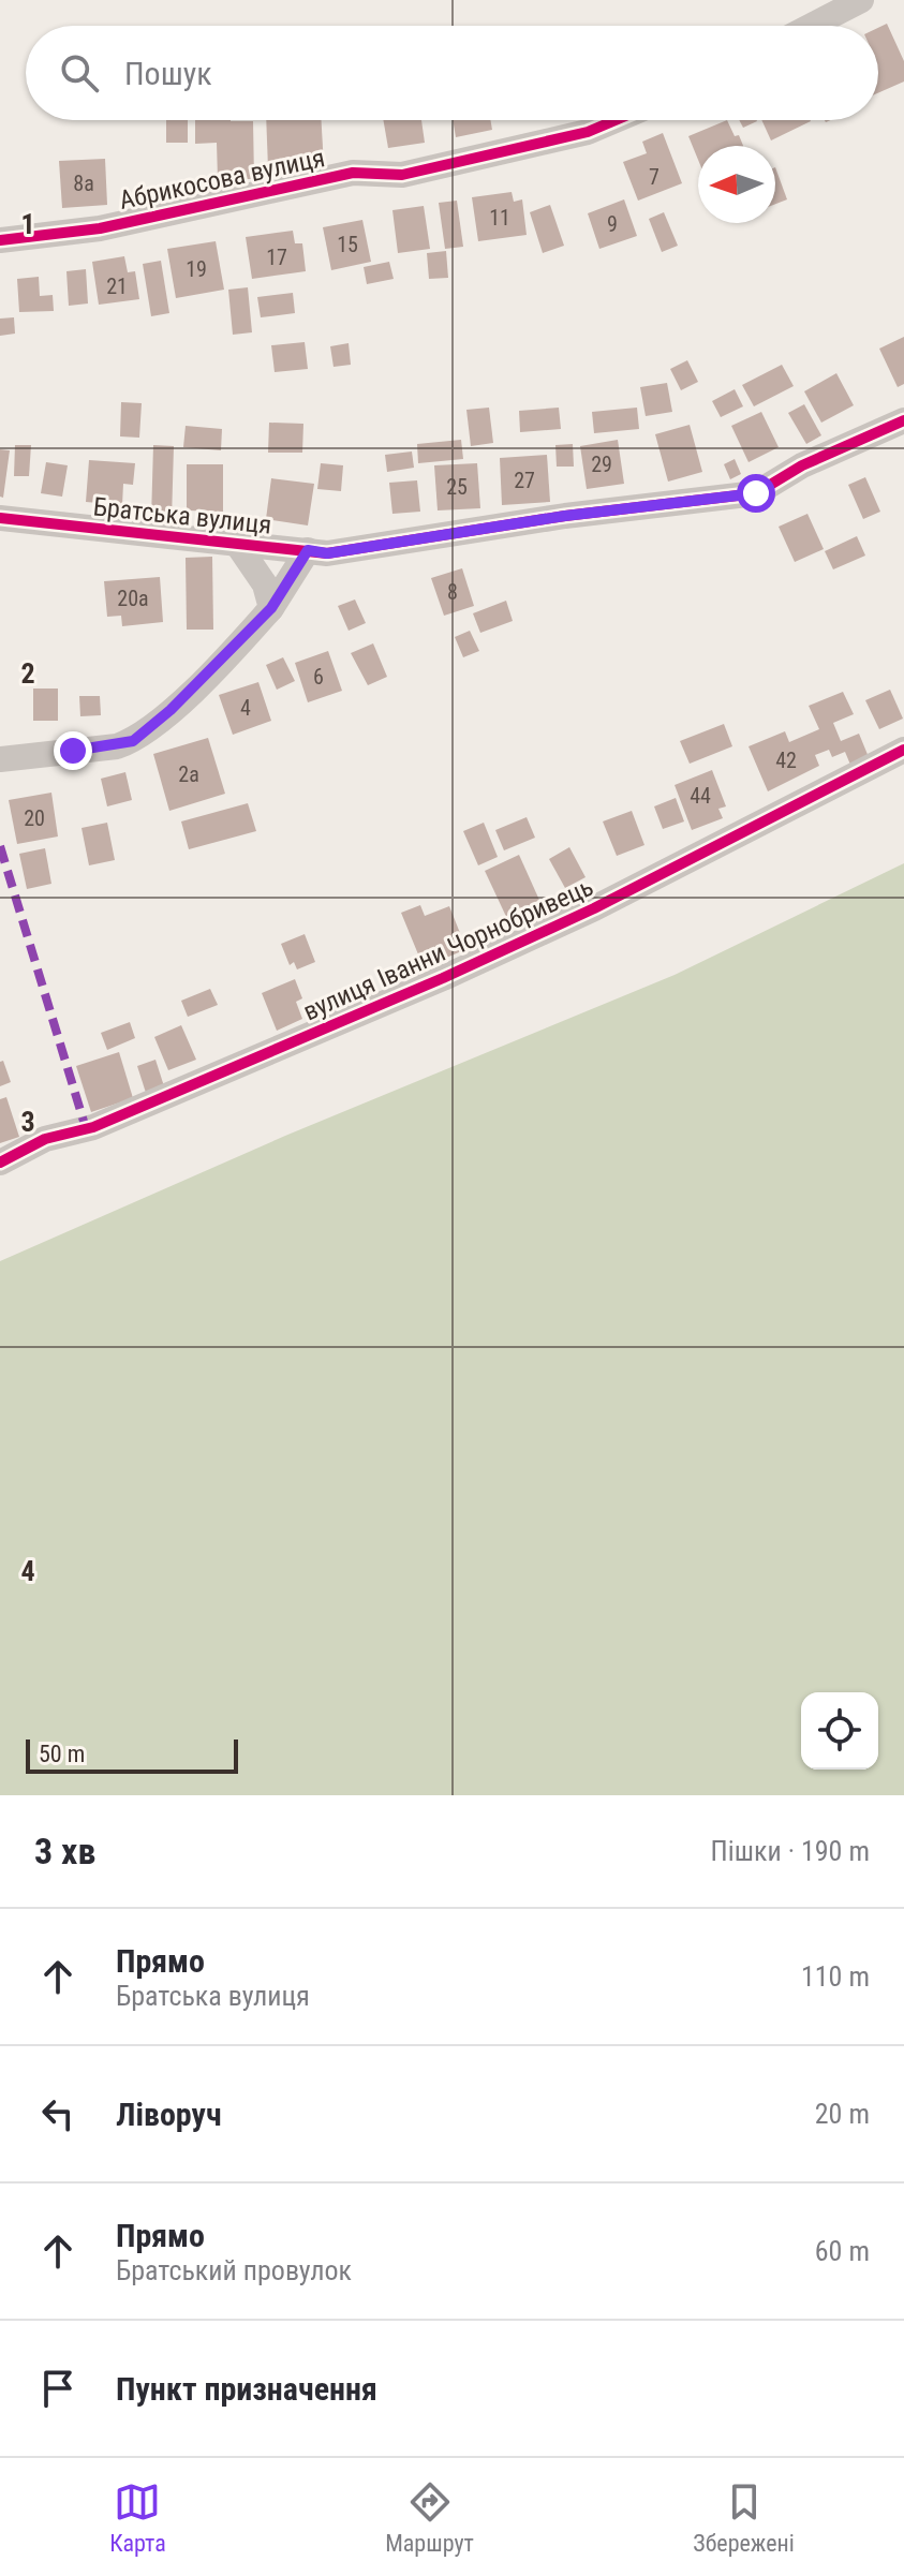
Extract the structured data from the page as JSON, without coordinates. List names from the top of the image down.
{
  "streets": {
    "street": ["Абрикосова вулиця", "Братська вулиця", "вулиця Іванни Чорнобривець"]
  },
  "house_numbers": [
    "7",
    "8а",
    "11",
    "9",
    "15",
    "17",
    "19",
    "21",
    "29",
    "27",
    "25",
    "8",
    "20а",
    "6",
    "4",
    "42",
    "2а",
    "44",
    "20"
  ],
  "scale_bar": "50 m",
  "north": "left",
  "page": {
    "search": "Пошук",
    "scale": "50 m",
    "heading": ["3 хв", "Пішки · 190 m"],
    "list": [
      ["Прямо", "Братська вулиця", "110 m"],
      ["Ліворуч", "20 m"],
      ["Прямо", "Братський провулок", "60 m"],
      "Пункт призначення"
    ],
    "nav": ["Карта", "Маршрут", "Збережені"]
  },
  "grid": {
    "rows": [
      "1",
      "2",
      "3",
      "4"
    ]
  }
}
